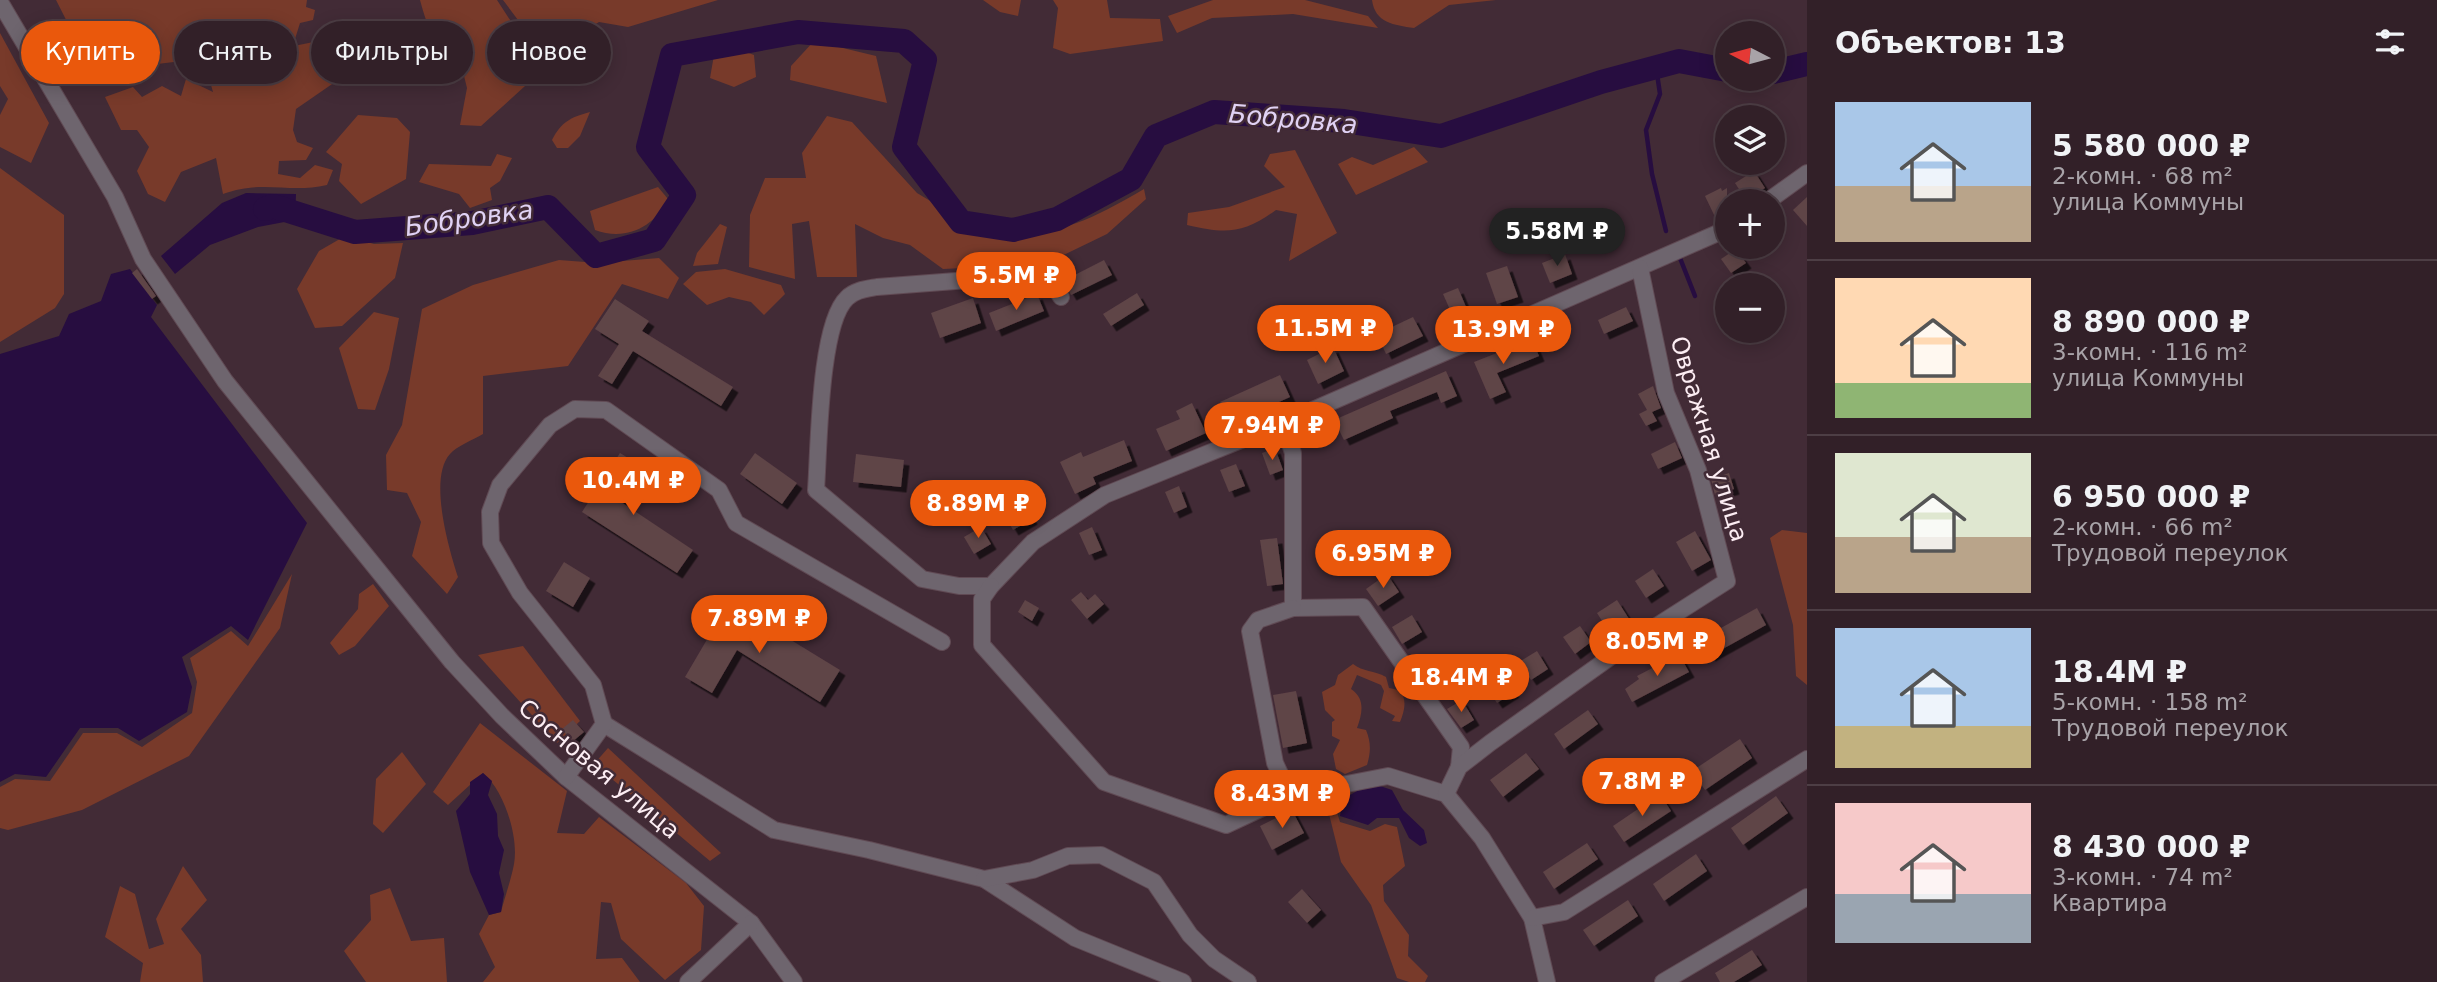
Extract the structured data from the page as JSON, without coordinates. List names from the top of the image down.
{
  "streets": {
    "street": ["Овражная улица", "Сосновая улица"]
  },
  "water": ["Бобровка"],
  "north": "left",
  "page": {
    "heading": "Объектов: 13",
    "map_buttons": ["+", "−"],
    "chip": [
      "Купить",
      "Снять",
      "Фильтры",
      "Новое"
    ],
    "list": [
      {
        "name": "5 580 000 ₽",
        "note": "2-комн. · 68 m² · улица Коммуны"
      },
      {
        "name": "8 890 000 ₽",
        "note": "3-комн. · 116 m² · улица Коммуны"
      },
      {
        "name": "6 950 000 ₽",
        "note": "2-комн. · 66 m² · Трудовой переулок"
      },
      {
        "name": "18.4M ₽",
        "note": "5-комн. · 158 m² · Трудовой переулок"
      },
      {
        "name": "8 430 000 ₽",
        "note": "3-комн. · 74 m² · Квартира"
      }
    ],
    "price": [
      "5.58M ₽",
      "5.5M ₽",
      "11.5M ₽",
      "13.9M ₽",
      "7.94M ₽",
      "10.4M ₽",
      "8.89M ₽",
      "6.95M ₽",
      "7.89M ₽",
      "8.05M ₽",
      "18.4M ₽",
      "7.8M ₽",
      "8.43M ₽"
    ]
  }
}
